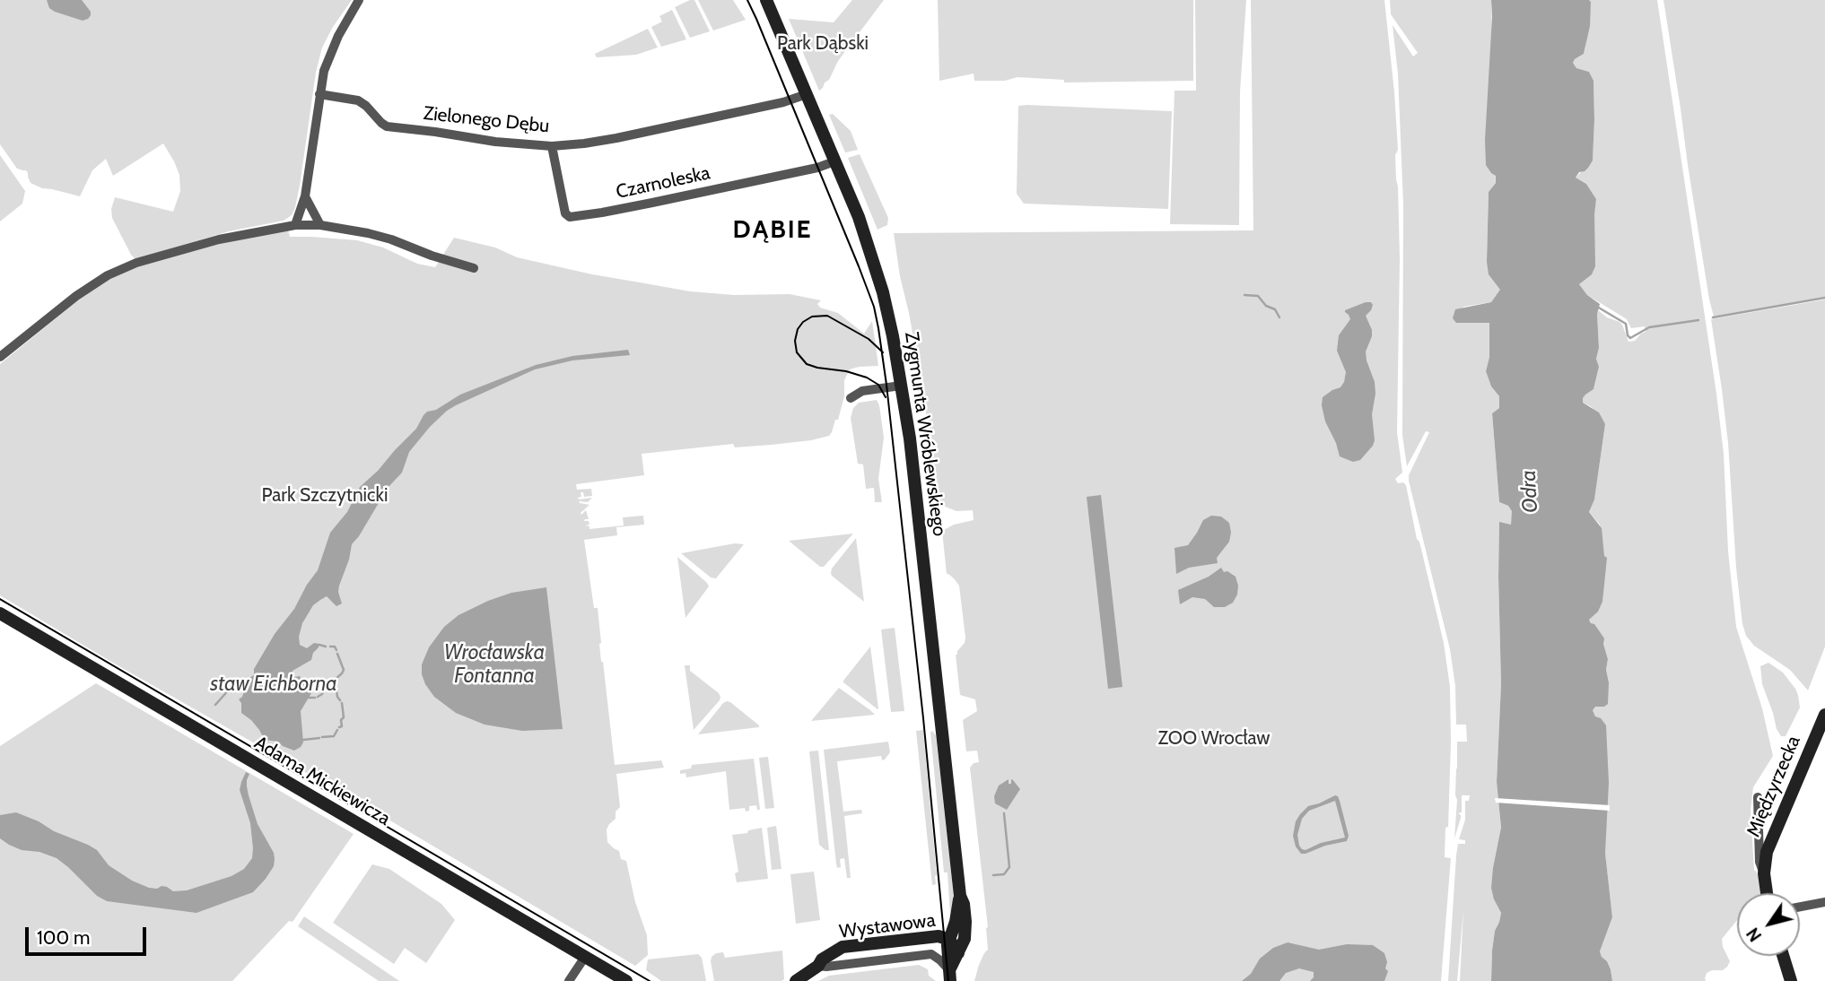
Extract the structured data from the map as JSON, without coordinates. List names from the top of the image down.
{
  "streets": {
    "main road": [
      "Zygmunta Wróblewskiego",
      "Adama Mickiewicza",
      "Międzyrzecka",
      "Wystawowa"
    ],
    "street": ["Zielonego Dębu", "Czarnoleska"]
  },
  "crossings": [
    ["Zielonego Dębu", "Czarnoleska"],
    ["Zielonego Dębu", "Zygmunta Wróblewskiego"],
    ["Czarnoleska", "Zygmunta Wróblewskiego"],
    ["Zygmunta Wróblewskiego", "Wystawowa"]
  ],
  "districts": ["DĄBIE"],
  "water": ["Odra", "Wrocławska Fontanna", "staw Eichborna"],
  "parks": ["Park Dąbski", "Park Szczytnicki", "ZOO Wrocław"],
  "scale_bar": "100 m",
  "north": "bottom left"
}
